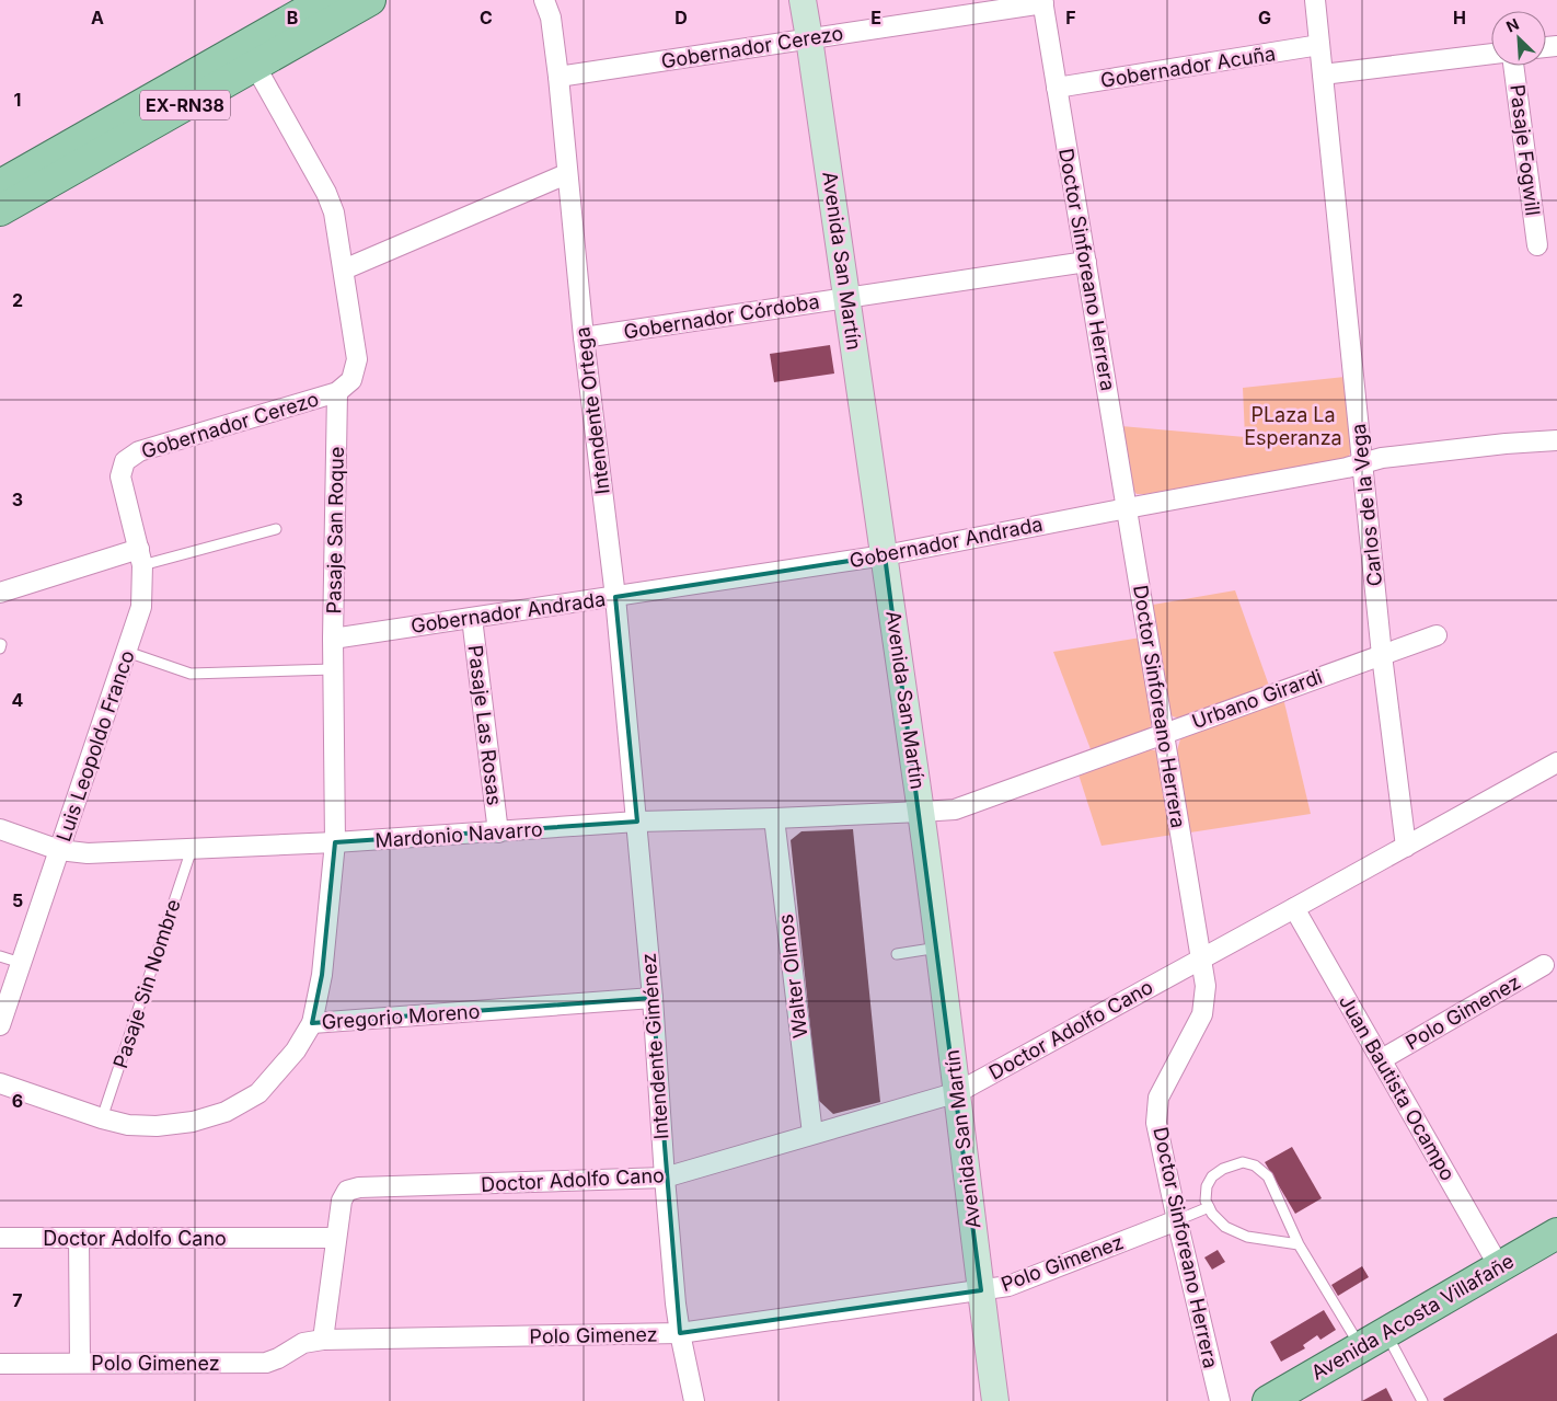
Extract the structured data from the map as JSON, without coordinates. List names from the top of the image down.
{
  "streets": {
    "main road": ["EX-RN38", "Avenida San Martín", "Avenida Acosta Villafañe"],
    "street": [
      "Gobernador Cerezo",
      "Gobernador Acuña",
      "Pasaje Fogwill",
      "Doctor Sinforeano Herrera",
      "Gobernador Córdoba",
      "Intendente Ortega",
      "Carlos de la Vega",
      "Pasaje San Roque",
      "Gobernador Andrada",
      "Urbano Girardi",
      "Pasaje Las Rosas",
      "Luis Leopoldo Franco",
      "Mardonio Navarro",
      "Walter Olmos",
      "Polo Gimenez",
      "Gregorio Moreno",
      "Doctor Adolfo Cano",
      "Intendente Giménez",
      "Juan Bautista Ocampo"
    ],
    "lane": ["Pasaje Sin Nombre"]
  },
  "crossings": [
    ["Gobernador Cerezo", "Avenida San Martín"],
    ["Gobernador Cerezo", "Doctor Sinforeano Herrera"],
    ["Gobernador Cerezo", "Intendente Ortega"],
    ["Gobernador Cerezo", "Pasaje San Roque"],
    ["Gobernador Cerezo", "Luis Leopoldo Franco"],
    ["Gobernador Acuña", "Doctor Sinforeano Herrera"],
    ["Gobernador Acuña", "Carlos de la Vega"],
    ["Avenida San Martín", "Gobernador Córdoba"],
    ["Avenida San Martín", "Gobernador Andrada"],
    ["Avenida San Martín", "Urbano Girardi"],
    ["Avenida San Martín", "Mardonio Navarro"],
    ["Avenida San Martín", "Polo Gimenez"],
    ["Avenida San Martín", "Doctor Adolfo Cano"],
    ["Doctor Sinforeano Herrera", "Gobernador Córdoba"],
    ["Doctor Sinforeano Herrera", "Gobernador Andrada"],
    ["Doctor Sinforeano Herrera", "Urbano Girardi"],
    ["Doctor Sinforeano Herrera", "Polo Gimenez"],
    ["Doctor Sinforeano Herrera", "Doctor Adolfo Cano"],
    ["Gobernador Córdoba", "Intendente Ortega"],
    ["Intendente Ortega", "Gobernador Andrada"],
    ["Intendente Ortega", "Mardonio Navarro"],
    ["Intendente Ortega", "Intendente Giménez"],
    ["Carlos de la Vega", "Gobernador Andrada"],
    ["Carlos de la Vega", "Urbano Girardi"],
    ["Carlos de la Vega", "Doctor Adolfo Cano"],
    ["Pasaje San Roque", "Gobernador Andrada"],
    ["Pasaje San Roque", "Mardonio Navarro"],
    ["Pasaje San Roque", "Gregorio Moreno"],
    ["Gobernador Andrada", "Pasaje Las Rosas"],
    ["Urbano Girardi", "Mardonio Navarro"],
    ["Pasaje Las Rosas", "Mardonio Navarro"],
    ["Luis Leopoldo Franco", "Mardonio Navarro"],
    ["Mardonio Navarro", "Walter Olmos"],
    ["Mardonio Navarro", "Pasaje Sin Nombre"],
    ["Mardonio Navarro", "Intendente Giménez"],
    ["Walter Olmos", "Doctor Adolfo Cano"],
    ["Pasaje Sin Nombre", "Gregorio Moreno"],
    ["Polo Gimenez", "Intendente Giménez"],
    ["Polo Gimenez", "Juan Bautista Ocampo"],
    ["Gregorio Moreno", "Intendente Giménez"],
    ["Doctor Adolfo Cano", "Intendente Giménez"],
    ["Doctor Adolfo Cano", "Juan Bautista Ocampo"],
    ["Juan Bautista Ocampo", "Avenida Acosta Villafañe"]
  ],
  "parks": ["PLaza La Esperanza"],
  "north": "top left",
  "grid": {
    "columns": [
      "A",
      "B",
      "C",
      "D",
      "E",
      "F",
      "G",
      "H"
    ],
    "rows": [
      "1",
      "2",
      "3",
      "4",
      "5",
      "6",
      "7"
    ]
  }
}
